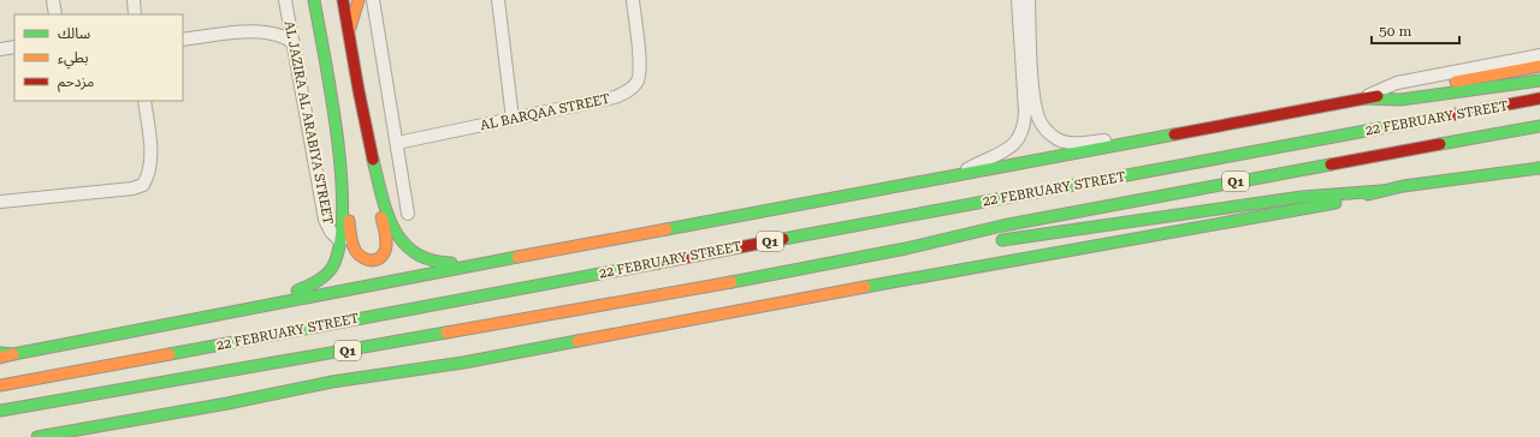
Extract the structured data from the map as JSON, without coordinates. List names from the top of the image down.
{
  "streets": {
    "main road": ["22 FEBRUARY STREET", "AL JAZIRA AL ARABIYA STREET", "Q1"],
    "street": ["AL BARQAA STREET"]
  },
  "legend": ["سالك", "بطيء", "مزدحم"],
  "scale_bar": "50 m"
}
